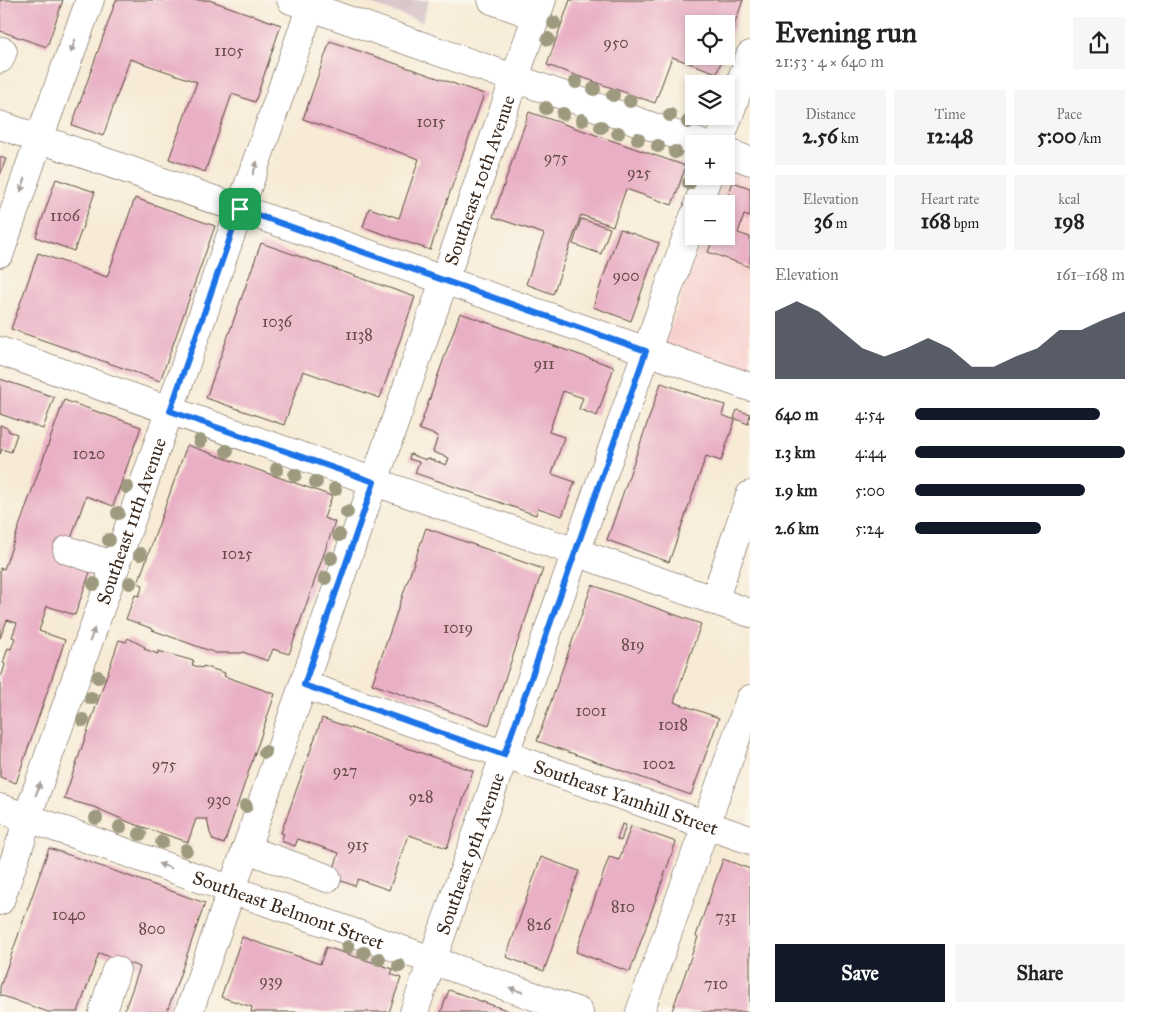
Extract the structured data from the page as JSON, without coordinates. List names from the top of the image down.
{
  "streets": {
    "street": [
      "Southeast 10th Avenue",
      "Southeast 11th Avenue",
      "Southeast Yamhill Street",
      "Southeast 9th Avenue",
      "Southeast Belmont Street"
    ]
  },
  "crossings": [
    ["Southeast 10th Avenue", "Southeast Yamhill Street"],
    ["Southeast 10th Avenue", "Southeast Belmont Street"],
    ["Southeast 11th Avenue", "Southeast Belmont Street"],
    ["Southeast Yamhill Street", "Southeast 9th Avenue"],
    ["Southeast 9th Avenue", "Southeast Belmont Street"]
  ],
  "one_way": ["Southeast Belmont Street"],
  "house_numbers": [
    "950",
    "1105",
    "1015",
    "975",
    "925",
    "1106",
    "900",
    "1036",
    "1138",
    "911",
    "1020",
    "1025",
    "1019",
    "819",
    "1001",
    "1018",
    "1002",
    "975",
    "927",
    "928",
    "930",
    "915",
    "810",
    "1040",
    "731",
    "826",
    "800",
    "939",
    "710"
  ],
  "page": {
    "heading": ["Evening run", "21:53 · 4 × 640 m"],
    "map_buttons": ["+", "−"],
    "stats": [
      ["Distance", "2.56 km"],
      ["Time", "12:48"],
      ["Pace", "5:00 /km"],
      ["Elevation", "36 m"],
      ["Heart rate", "168 bpm"],
      ["kcal", "198"]
    ],
    "chart": ["Elevation", "161–168 m"],
    "list": [
      {
        "name": "640 m",
        "note": "4:54"
      },
      {
        "name": "1.3 km",
        "note": "4:44"
      },
      {
        "name": "1.9 km",
        "note": "5:00"
      },
      {
        "name": "2.6 km",
        "note": "5:24"
      }
    ],
    "buttons": ["Save", "Share"]
  }
}
